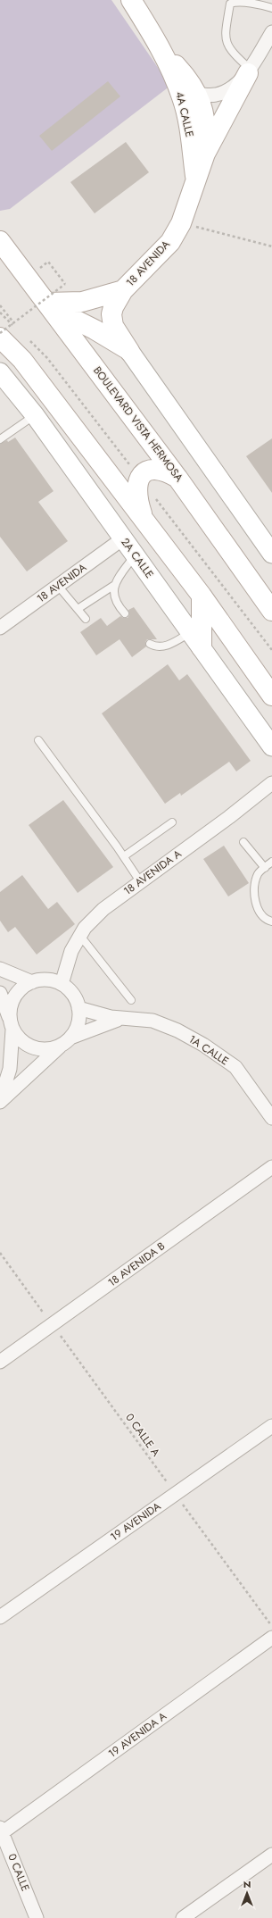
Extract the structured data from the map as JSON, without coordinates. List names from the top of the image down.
{
  "streets": {
    "main road": ["4A CALLE", "18 AVENIDA", "BOULEVARD VISTA HERMOSA"],
    "street": [
      "2A CALLE",
      "18 AVENIDA A",
      "1A CALLE",
      "18 AVENIDA B",
      "19 AVENIDA",
      "19 AVENIDA A",
      "0 CALLE"
    ],
    "path": ["0 CALLE A"]
  },
  "crossings": [
    ["4A CALLE", "18 AVENIDA"],
    ["18 AVENIDA", "2A CALLE"],
    ["18 AVENIDA A", "1A CALLE"],
    ["18 AVENIDA B", "0 CALLE A"],
    ["0 CALLE A", "19 AVENIDA"],
    ["19 AVENIDA A", "0 CALLE"]
  ],
  "north": "top"
}
